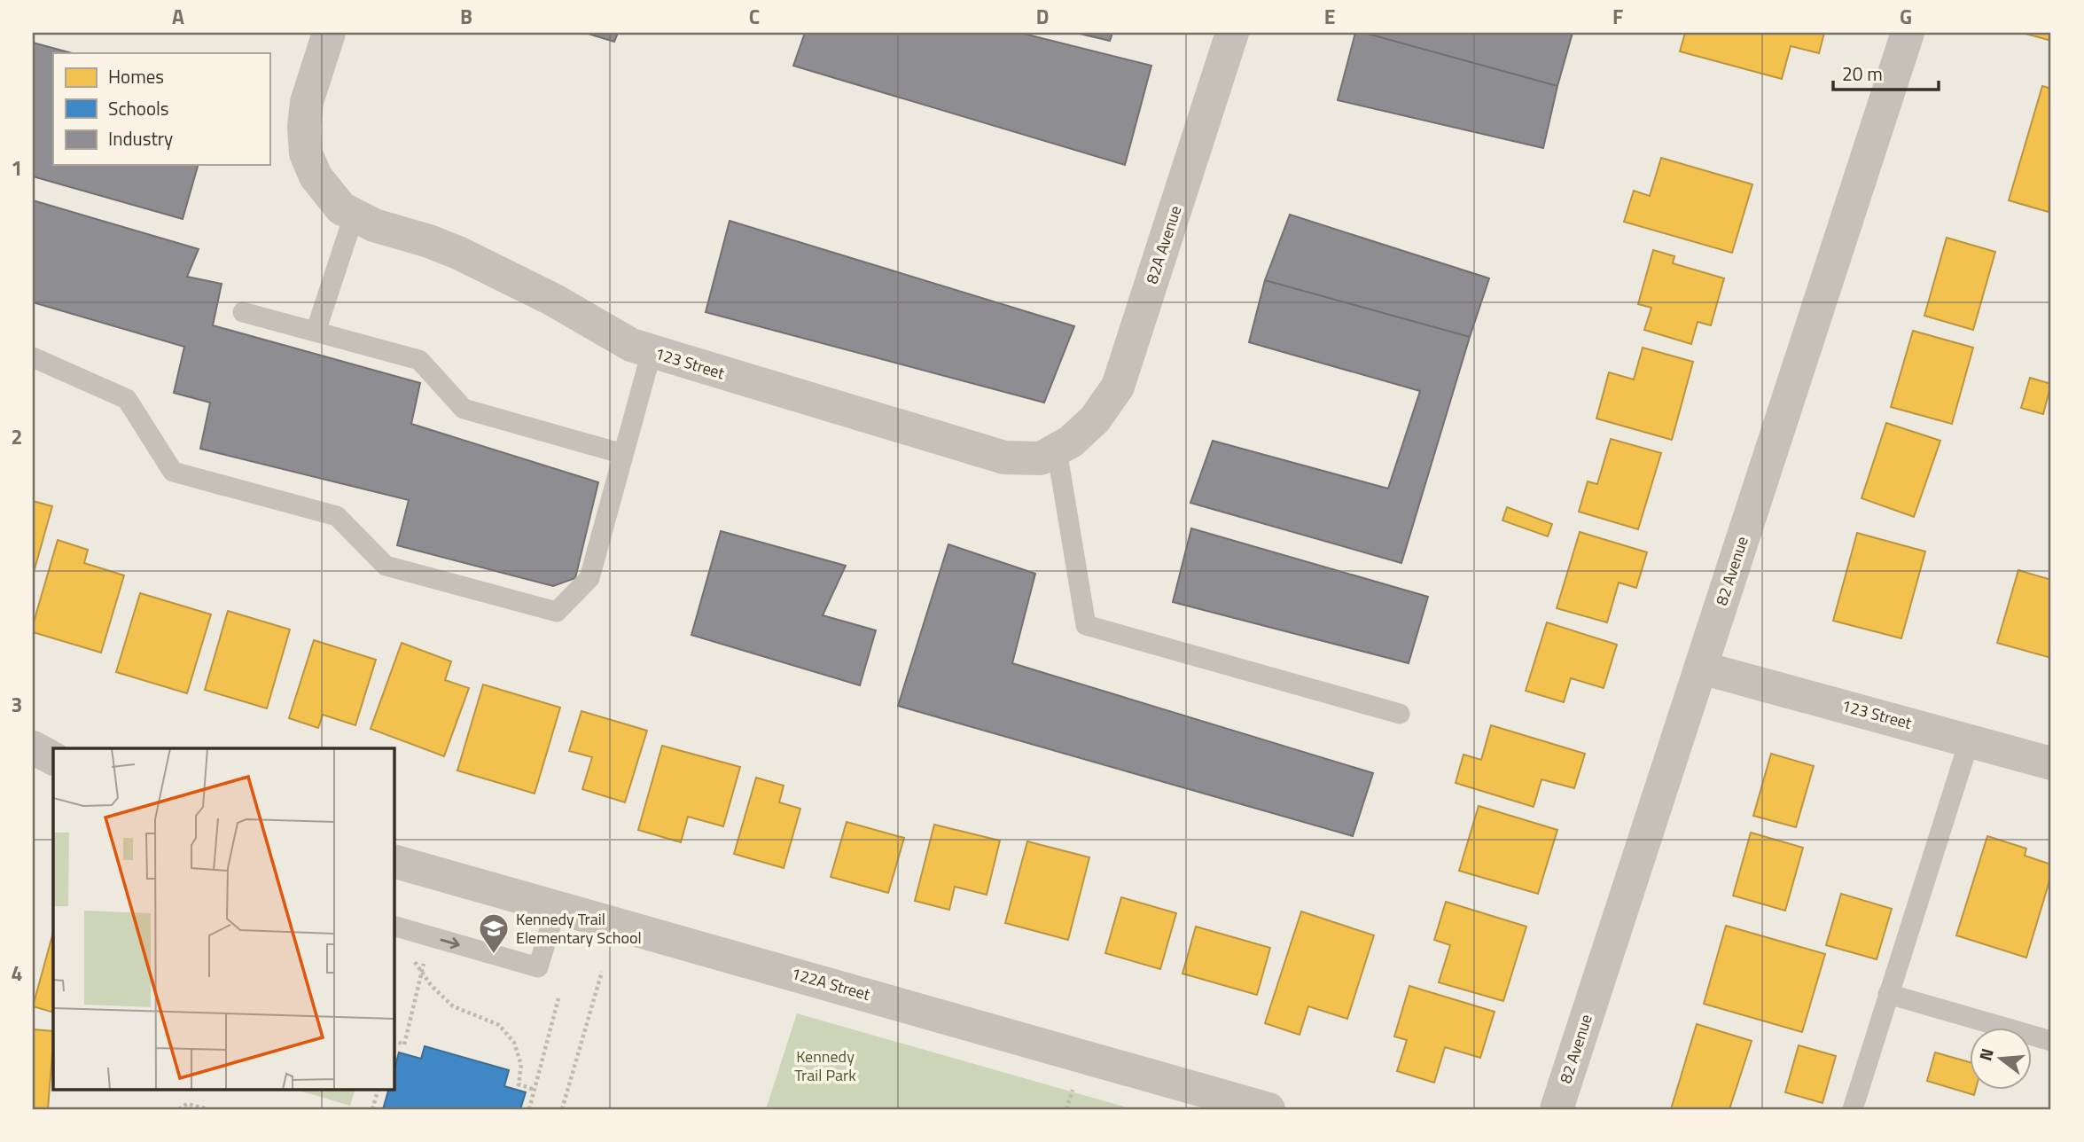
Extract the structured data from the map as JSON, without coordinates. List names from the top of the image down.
{
  "streets": {
    "street": [
      "82A Avenue",
      "123 Street",
      "82 Avenue",
      "122A Street"
    ]
  },
  "crossings": [
    ["82A Avenue", "123 Street"],
    ["123 Street", "82 Avenue"]
  ],
  "parks": ["Kennedy Trail Park"],
  "places": {
    "school or university": ["Kennedy Trail Elementary School"]
  },
  "legend": ["Homes", "Schools", "Industry"],
  "scale_bar": "20 m",
  "north": "left",
  "grid": {
    "columns": [
      "A",
      "B",
      "C",
      "D",
      "E",
      "F",
      "G"
    ],
    "rows": [
      "1",
      "2",
      "3",
      "4"
    ]
  }
}
